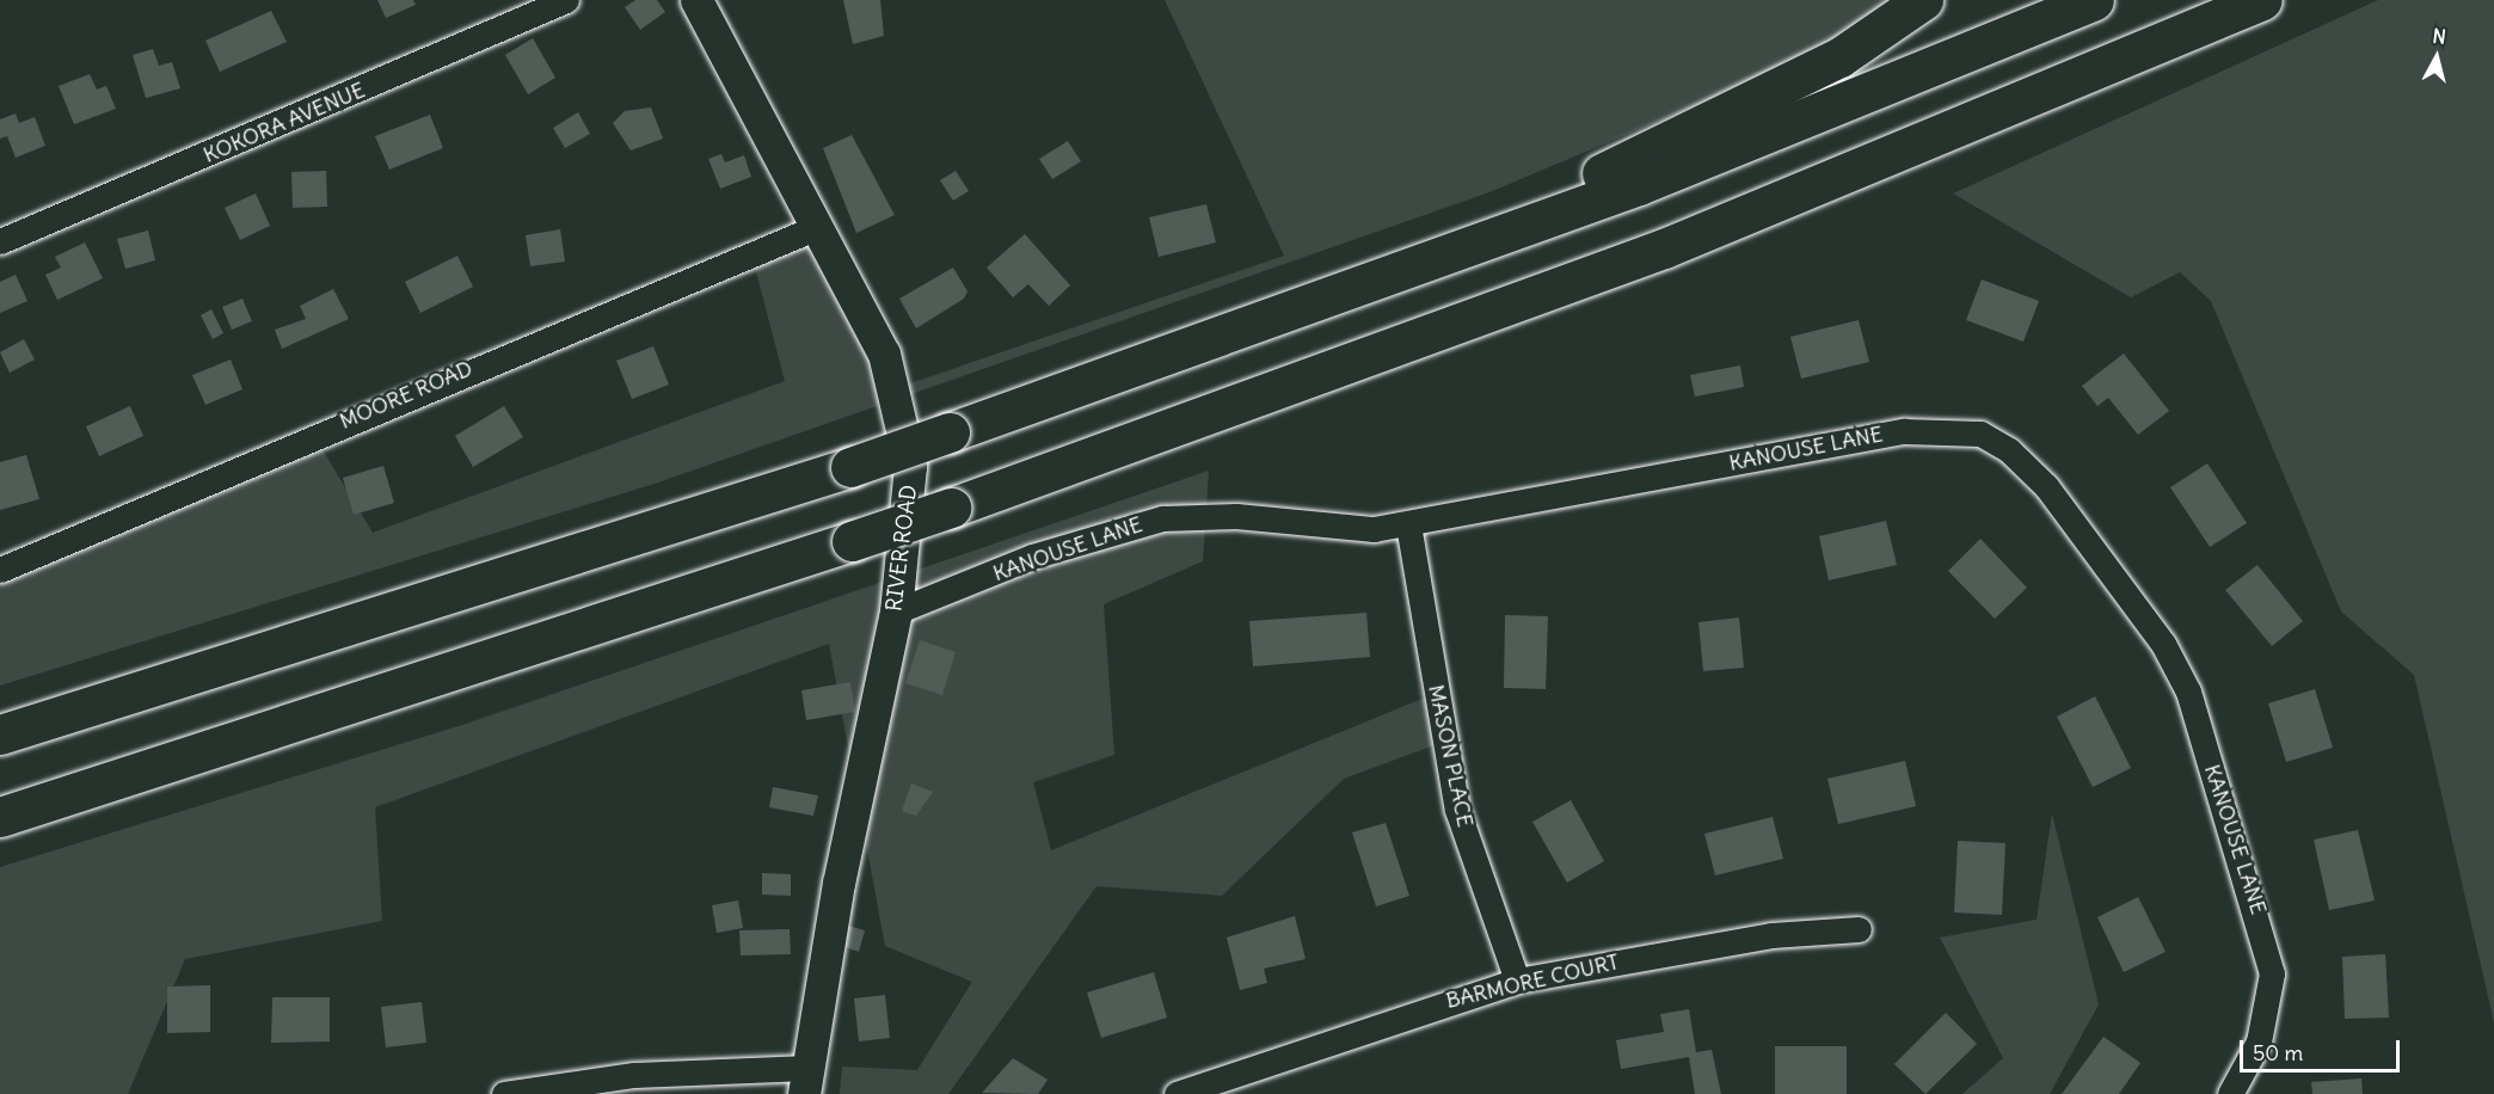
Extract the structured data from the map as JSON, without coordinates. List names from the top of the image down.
{
  "streets": {
    "street": [
      "KOKORA AVENUE",
      "MOORE ROAD",
      "KANOUSE LANE",
      "RIVER ROAD",
      "MASON PLACE",
      "BARMORE COURT"
    ]
  },
  "crossings": [
    ["MOORE ROAD", "RIVER ROAD"],
    ["KANOUSE LANE", "RIVER ROAD"],
    ["KANOUSE LANE", "MASON PLACE"],
    ["MASON PLACE", "BARMORE COURT"]
  ],
  "scale_bar": "50 m",
  "north": "top"
}
